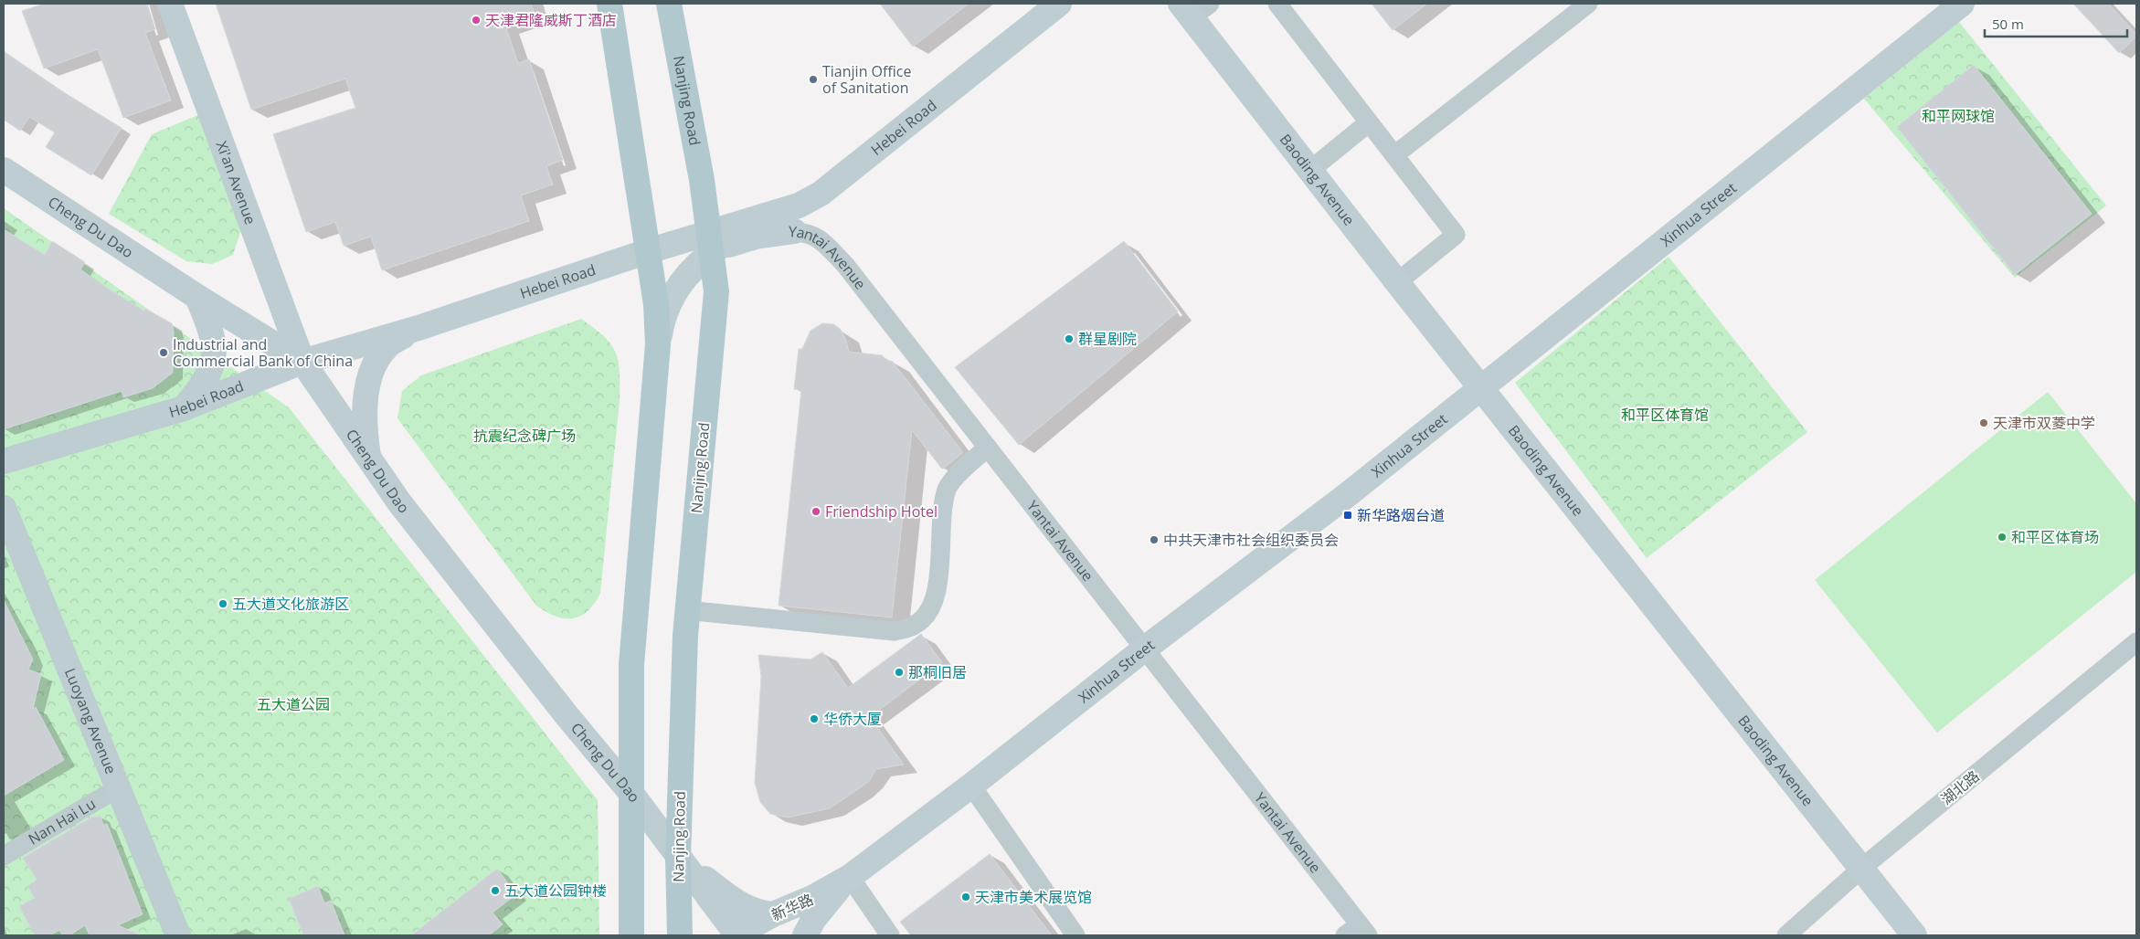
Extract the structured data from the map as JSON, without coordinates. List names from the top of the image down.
{
  "streets": {
    "main road": ["Nanjing Road"],
    "street": [
      "Hebei Road",
      "Baoding Avenue",
      "Xi'an Avenue",
      "Xinhua Street",
      "Cheng Du Dao",
      "Yantai Avenue",
      "Luoyang Avenue",
      "湖北路",
      "Nan Hai Lu",
      "新华路"
    ]
  },
  "crossings": [
    ["Nanjing Road", "Hebei Road"],
    ["Nanjing Road", "Cheng Du Dao"],
    ["Hebei Road", "Xi'an Avenue"],
    ["Hebei Road", "Cheng Du Dao"],
    ["Hebei Road", "Yantai Avenue"],
    ["Baoding Avenue", "Xinhua Street"],
    ["Baoding Avenue", "湖北路"],
    ["Xi'an Avenue", "Cheng Du Dao"],
    ["Xinhua Street", "Yantai Avenue"],
    ["Xinhua Street", "新华路"],
    ["Cheng Du Dao", "新华路"],
    ["Luoyang Avenue", "Nan Hai Lu"]
  ],
  "parks": [
    "和平网球馆",
    "和平区体育馆",
    "抗震纪念碑广场",
    "五大道公园"
  ],
  "places": {
    "other": [
      "天津君隆威斯丁酒店",
      "Tianjin Office of Sanitation",
      "群星剧院",
      "Industrial and Commercial Bank of China",
      "天津市双菱中学",
      "Friendship Hotel",
      "和平区体育场",
      "中共天津市社会组织委员会",
      "五大道文化旅游区",
      "那桐旧居",
      "华侨大厦",
      "五大道公园钟楼",
      "天津市美术展览馆"
    ],
    "transit": ["新华路烟台道"]
  },
  "scale_bar": "50 m"
}
